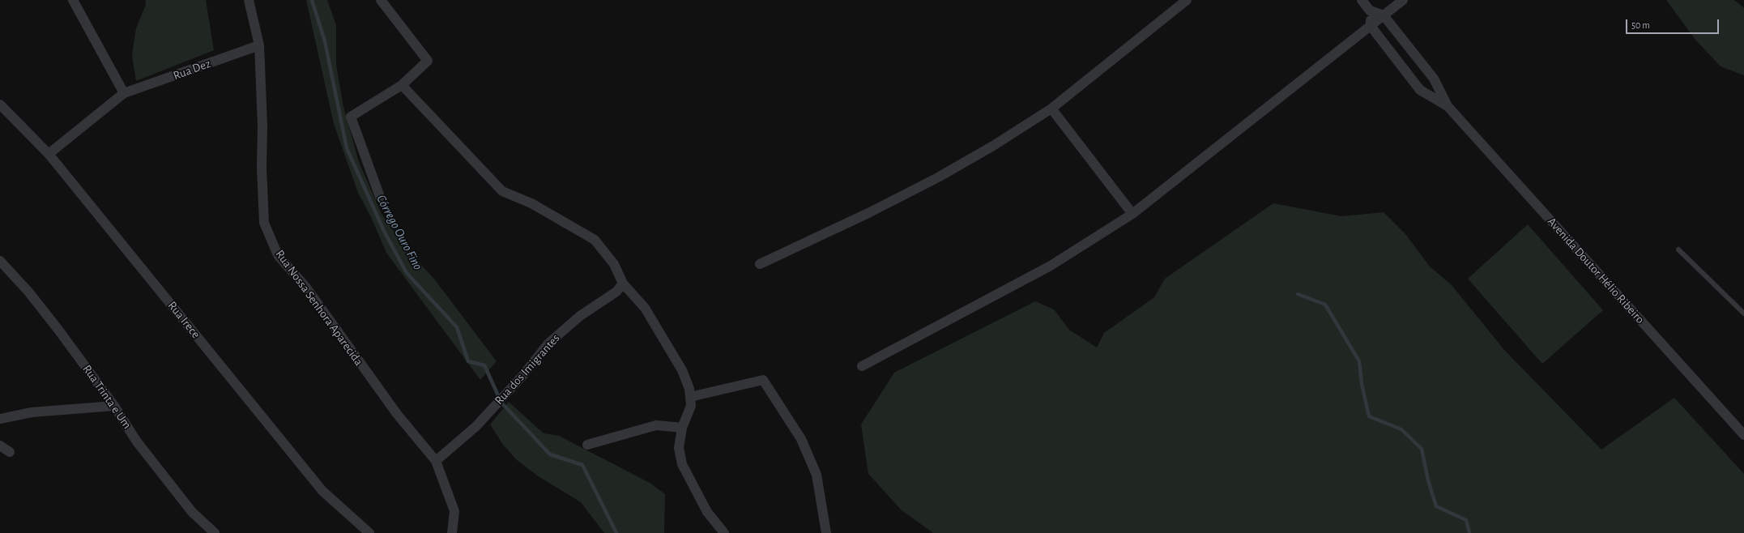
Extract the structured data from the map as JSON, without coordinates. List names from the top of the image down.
{
  "streets": {
    "street": [
      "Rua Dez",
      "Avenida Doutor Hélio Ribeiro",
      "Rua Nossa Senhora Aparecida",
      "Rua Irece",
      "Rua dos Imigrantes",
      "Rua Trinta e Um"
    ]
  },
  "crossings": [
    ["Rua Dez", "Rua Nossa Senhora Aparecida"],
    ["Rua Dez", "Rua Irece"],
    ["Rua Nossa Senhora Aparecida", "Rua dos Imigrantes"]
  ],
  "water": ["Córrego Ouro Fino"],
  "scale_bar": "50 m"
}
